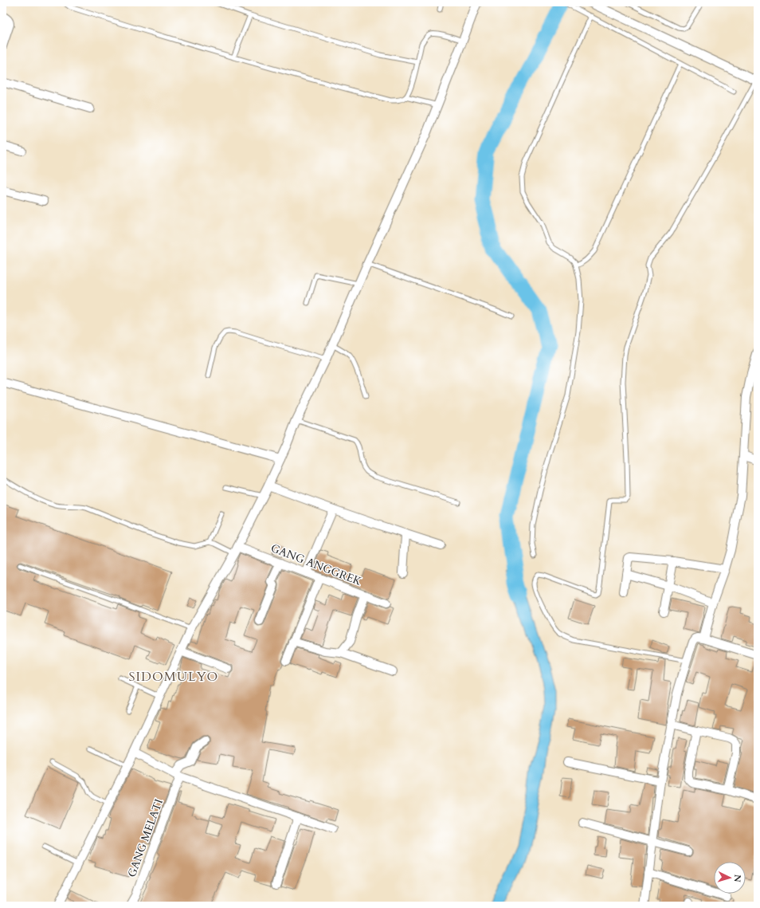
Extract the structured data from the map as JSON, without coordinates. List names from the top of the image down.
{
  "streets": {
    "street": ["GANG ANGGREK", "GANG MELATI"]
  },
  "districts": ["SIDOMULYO"],
  "north": "right"
}
